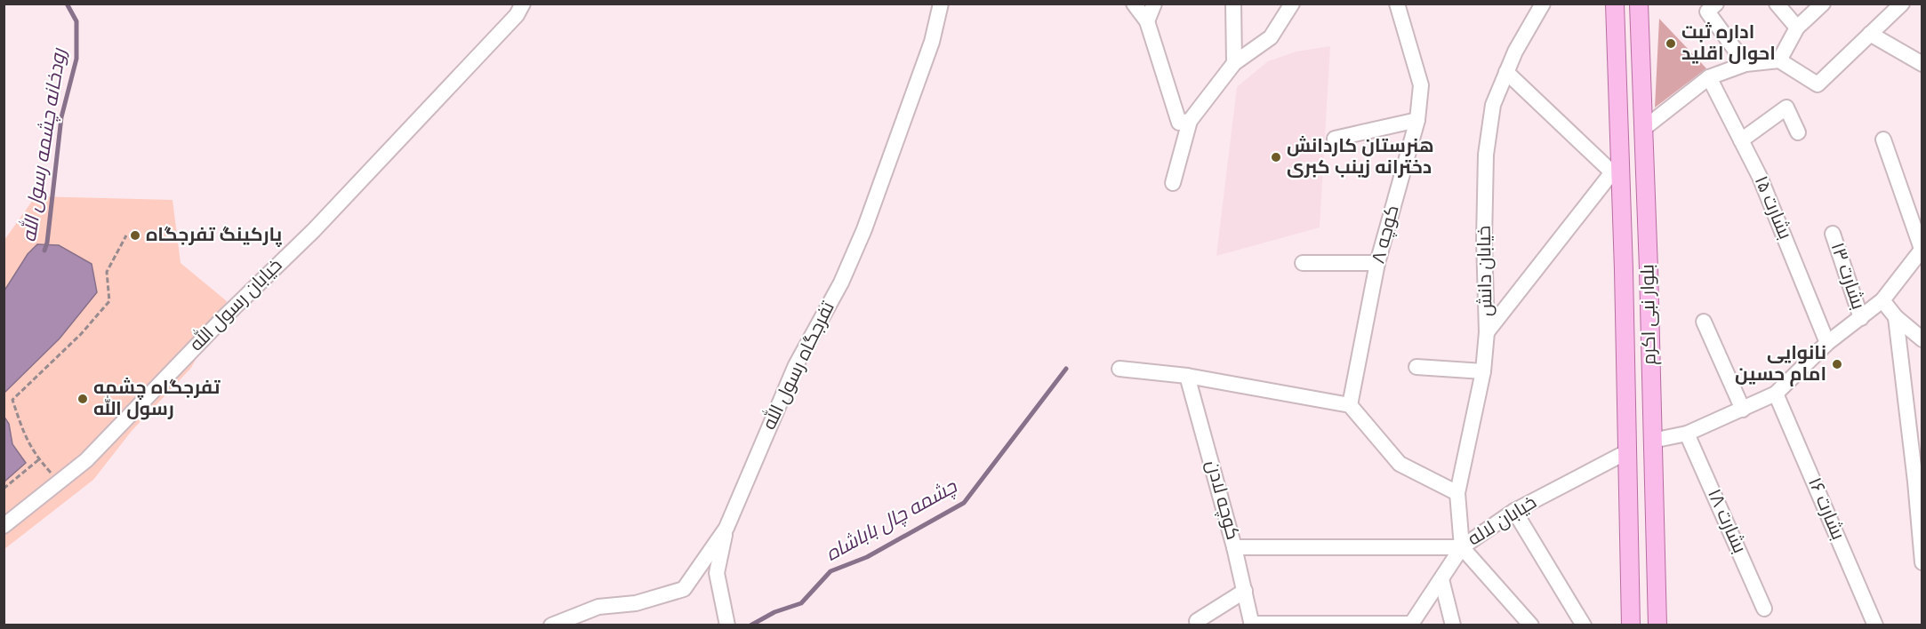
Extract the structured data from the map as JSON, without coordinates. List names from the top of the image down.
{
  "streets": {
    "main road": ["بلوار نبی اکرم"],
    "street": [
      "بشارت ۱۵",
      "کوچه ۸",
      "خیابان دانش",
      "بشارت ۱۳",
      "خیابان رسول الله",
      "تفرجگاه رسول الله",
      "کوچه لادن",
      "بشارت ۱۶",
      "خیابان لاله",
      "بشارت ۱۸"
    ]
  },
  "crossings": [
    ["خیابان دانش", "خیابان لاله"],
    ["بلوار نبی اکرم", "خیابان لاله"]
  ],
  "water": ["رودخانه چشمه رسول الله", "چشمه چال باباشاه"],
  "places": [
    "اداره ثبت احوال اقلید",
    "هنرستان کاردانش دخترانه زینب کبری",
    "پارکینگ تفرجگاه",
    "نانوایی امام حسین",
    "تفرجگاه چشمه رسول الله"
  ]
}
